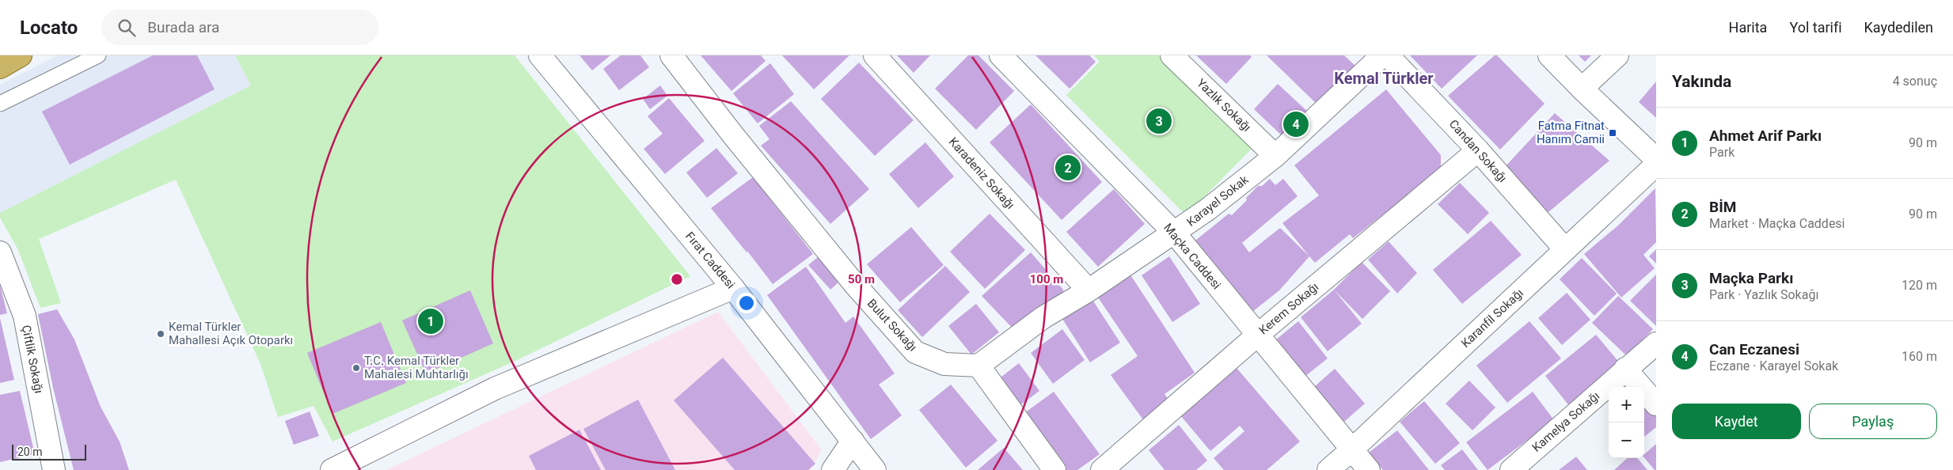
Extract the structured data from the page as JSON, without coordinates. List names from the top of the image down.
{
  "streets": {
    "street": [
      "Yazlık Sokağı",
      "Candan Sokağı",
      "Karadeniz Sokağı",
      "Karayel Sokak",
      "Maçka Caddesi",
      "Fırat Caddesi",
      "Kerem Sokağı",
      "Karanfil Sokağı",
      "Bulut Sokağı",
      "Çiftlik Sokağı",
      "Kamelya Sokağı"
    ]
  },
  "crossings": [
    ["Yazlık Sokağı", "Karayel Sokak"],
    ["Candan Sokağı", "Kerem Sokağı"],
    ["Candan Sokağı", "Karanfil Sokağı"],
    ["Karadeniz Sokağı", "Karayel Sokak"],
    ["Karayel Sokak", "Maçka Caddesi"],
    ["Karayel Sokak", "Bulut Sokağı"],
    ["Maçka Caddesi", "Kerem Sokağı"],
    ["Maçka Caddesi", "Karanfil Sokağı"]
  ],
  "districts": ["Kemal Türkler"],
  "places": {
    "transit": ["Fatma Fitnat Hanım Camii"],
    "other": ["Kemal Türkler Mahallesi Açık Otoparkı", "T.C. Kemal Türkler Mahalesi Muhtarlığı"]
  },
  "scale_bar": "20 m",
  "page": {
    "header": "Locato",
    "search": "Burada ara",
    "nav": ["Harita", "Yol tarifi", "Kaydedilen"],
    "heading": ["Yakında", "4 sonuç"],
    "pins": [
      "3",
      "4",
      "2",
      "1"
    ],
    "list": [
      {
        "mark": "1",
        "name": "Ahmet Arif Parkı",
        "note": "Park",
        "value": "90 m"
      },
      {
        "mark": "2",
        "name": "BİM",
        "note": "Market · Maçka Caddesi",
        "value": "90 m"
      },
      {
        "mark": "3",
        "name": "Maçka Parkı",
        "note": "Park · Yazlık Sokağı",
        "value": "120 m"
      },
      {
        "mark": "4",
        "name": "Can Eczanesi",
        "note": "Eczane · Karayel Sokak",
        "value": "160 m"
      }
    ],
    "map_buttons": ["+", "−"],
    "buttons": ["Kaydet", "Paylaş"],
    "scale": "20 m"
  },
  "rings": ["50 m", "100 m"]
}
